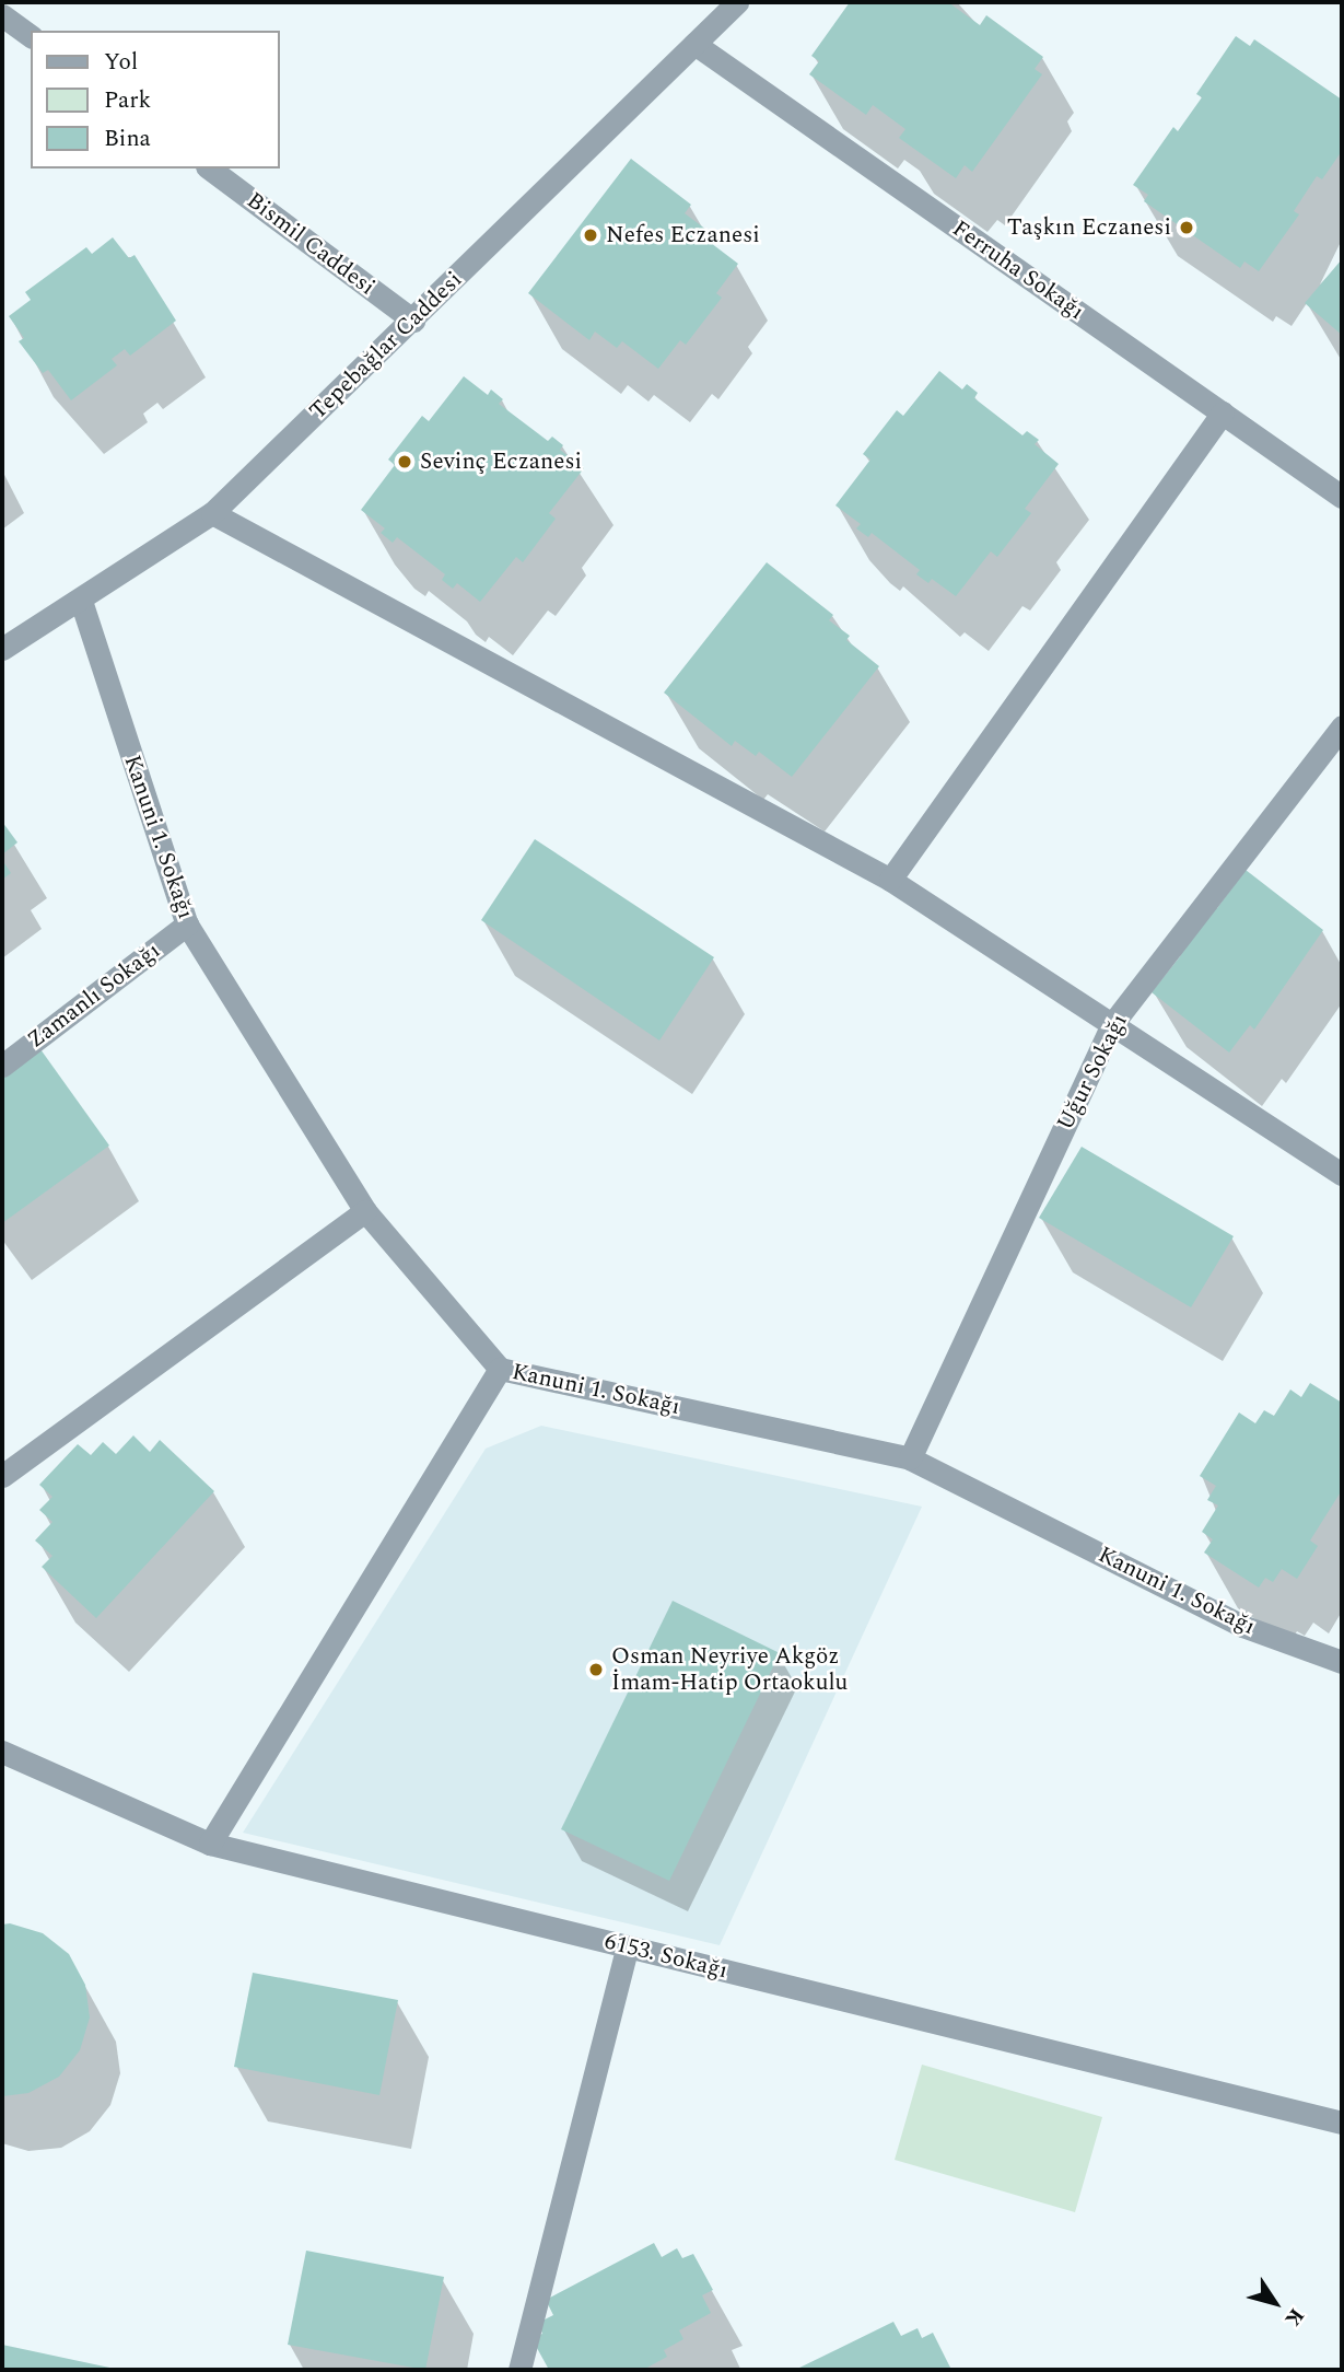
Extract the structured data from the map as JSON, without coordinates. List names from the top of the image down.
{
  "streets": {
    "street": [
      "Bismil Caddesi",
      "Ferruha Sokağı",
      "Tepebağlar Caddesi",
      "Kanuni 1. Sokağı",
      "Zamanlı Sokağı",
      "Uğur Sokağı",
      "6153. Sokağı"
    ]
  },
  "crossings": [
    ["Bismil Caddesi", "Tepebağlar Caddesi"],
    ["Ferruha Sokağı", "Tepebağlar Caddesi"],
    ["Tepebağlar Caddesi", "Kanuni 1. Sokağı"],
    ["Kanuni 1. Sokağı", "Zamanlı Sokağı"],
    ["Kanuni 1. Sokağı", "Uğur Sokağı"]
  ],
  "places": [
    "Taşkın Eczanesi",
    "Nefes Eczanesi",
    "Sevinç Eczanesi",
    "Osman Neyriye Akgöz İmam-Hatip Ortaokulu"
  ],
  "legend": ["Yol", "Park", "Bina"],
  "north": "bottom right"
}
